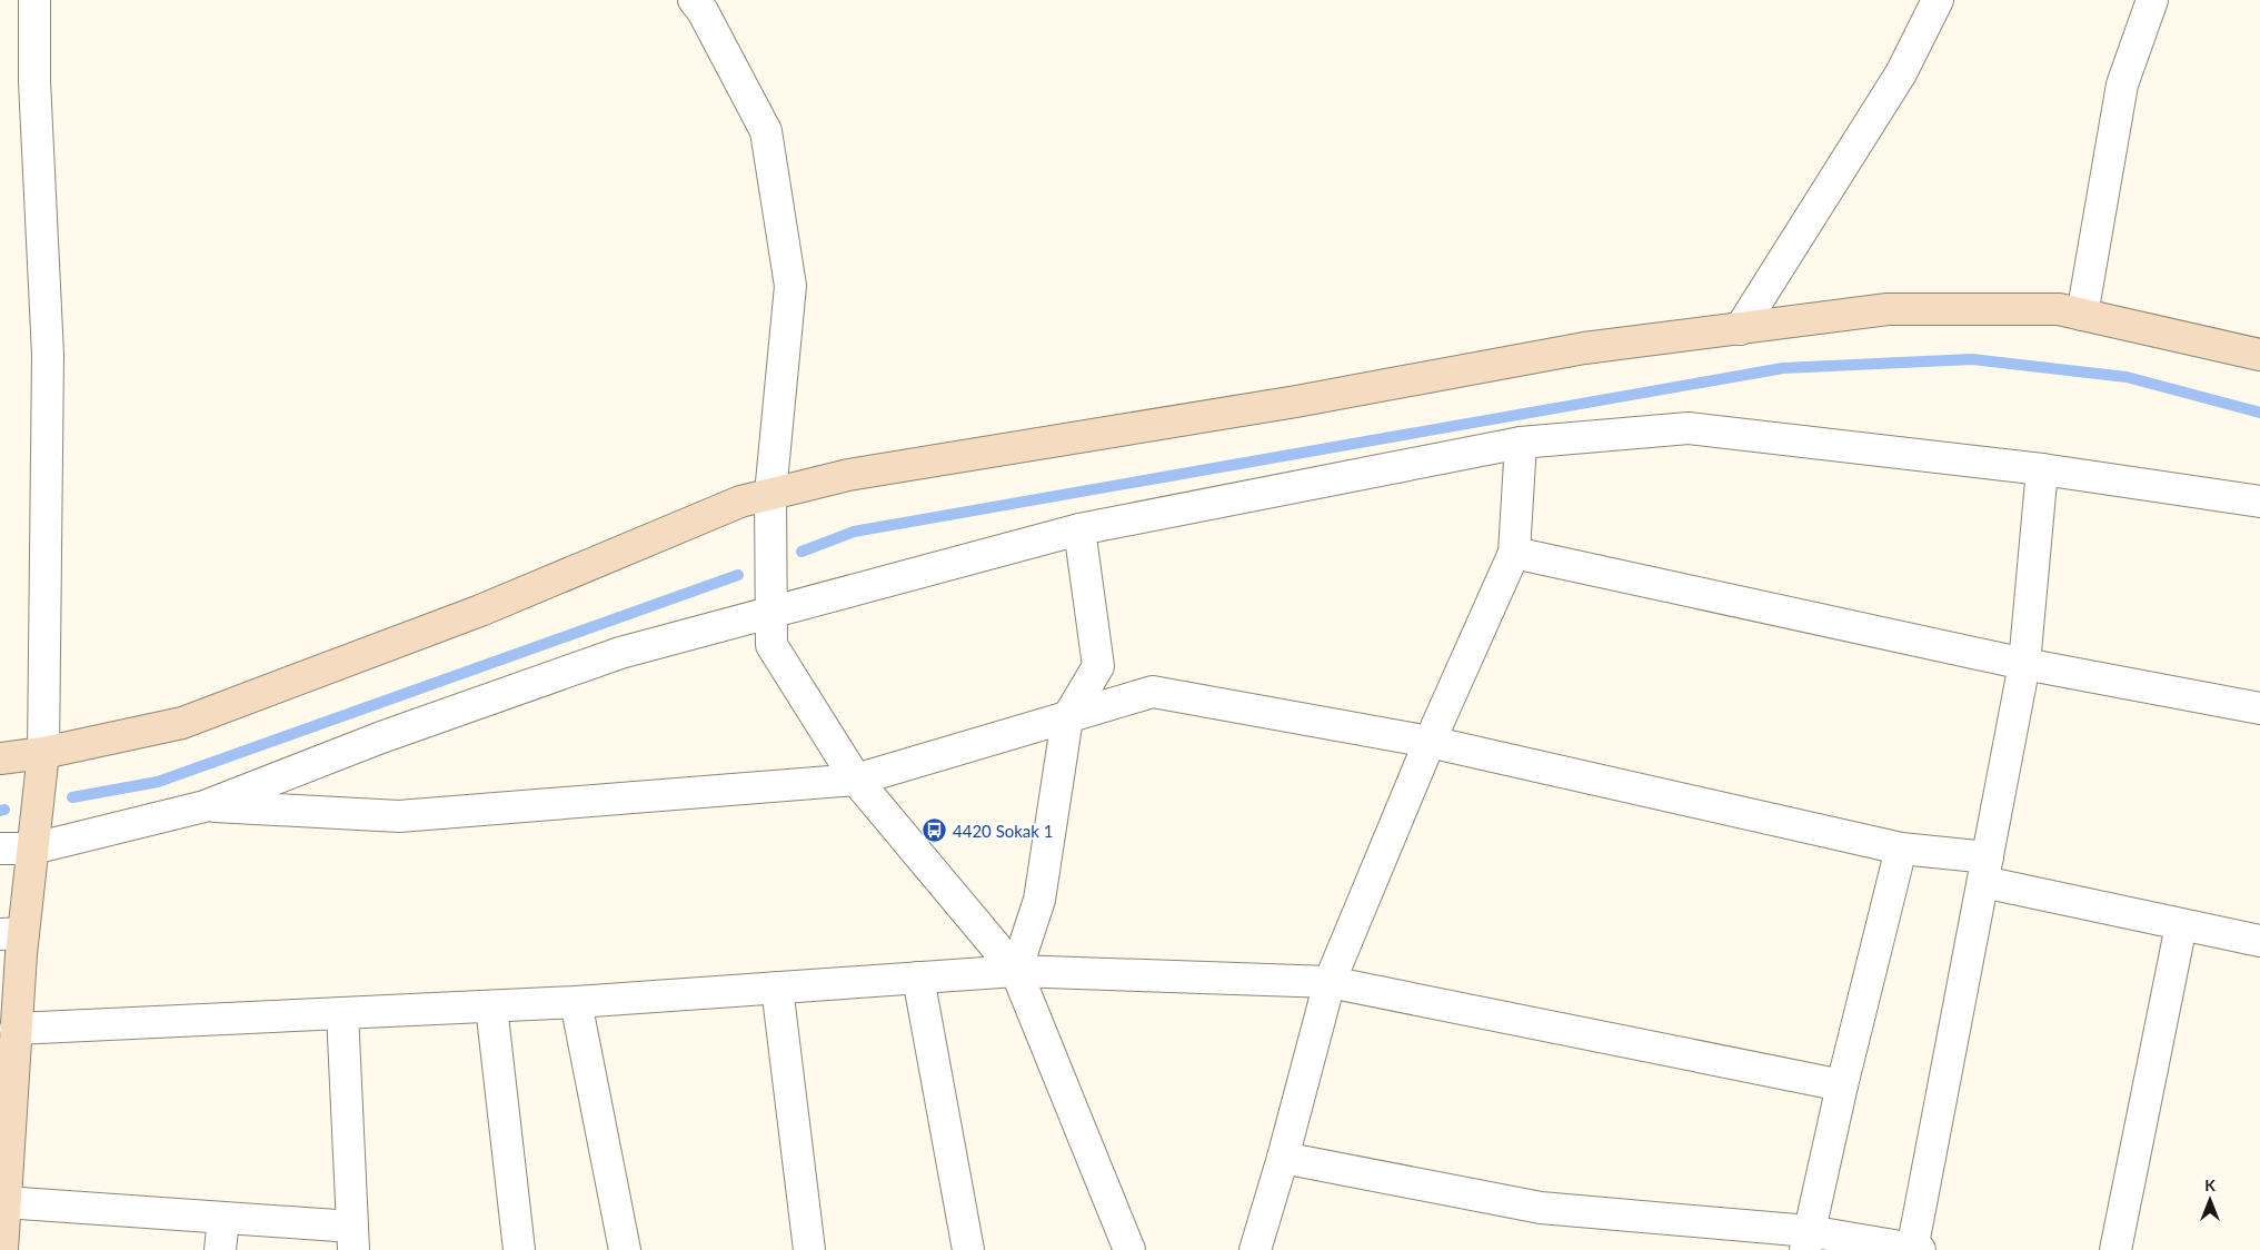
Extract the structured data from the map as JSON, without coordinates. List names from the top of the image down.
{
  "places": {
    "bus stop": ["4420 Sokak 1"]
  },
  "north": "top"
}
